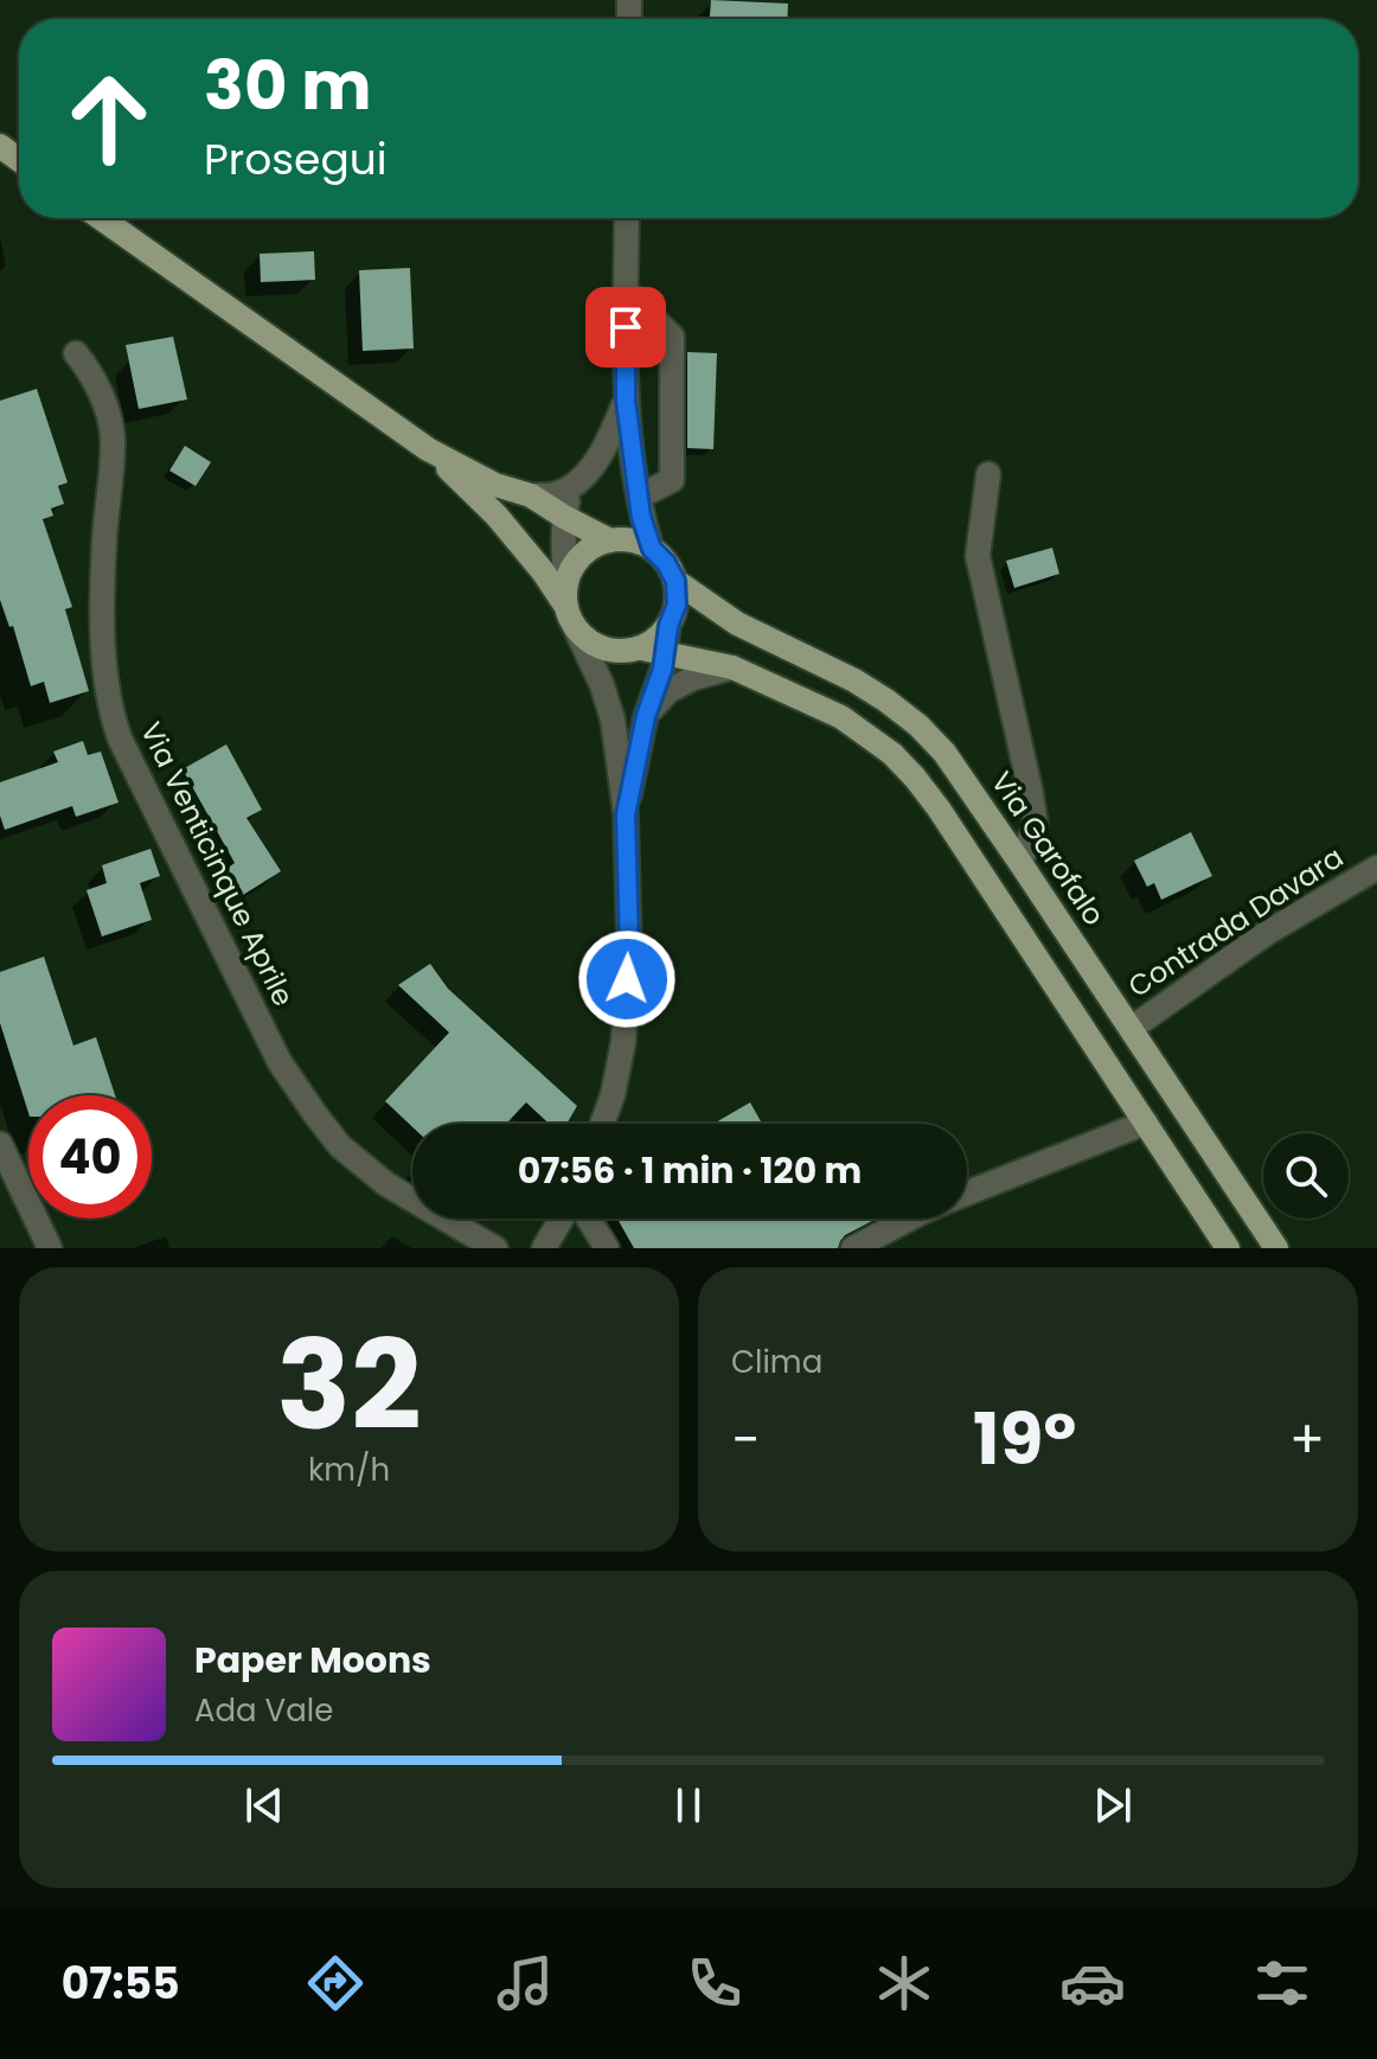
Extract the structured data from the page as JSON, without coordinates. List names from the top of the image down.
{
  "streets": {
    "main road": ["Via Garofalo"],
    "street": ["Via Venticinque Aprile", "Contrada Davara"]
  },
  "crossings": [
    ["Via Garofalo", "Contrada Davara"]
  ],
  "page": {
    "turn": ["30 m", "Prosegui"],
    "limit": "40",
    "trip": "07:56 · 1 min · 120 m",
    "tile": [
      ["32", "km/h"],
      "Clima"
    ],
    "heat": ["−", "19°", "+"],
    "song": ["Paper Moons", "Ada Vale"],
    "tabs": "07:55"
  }
}
